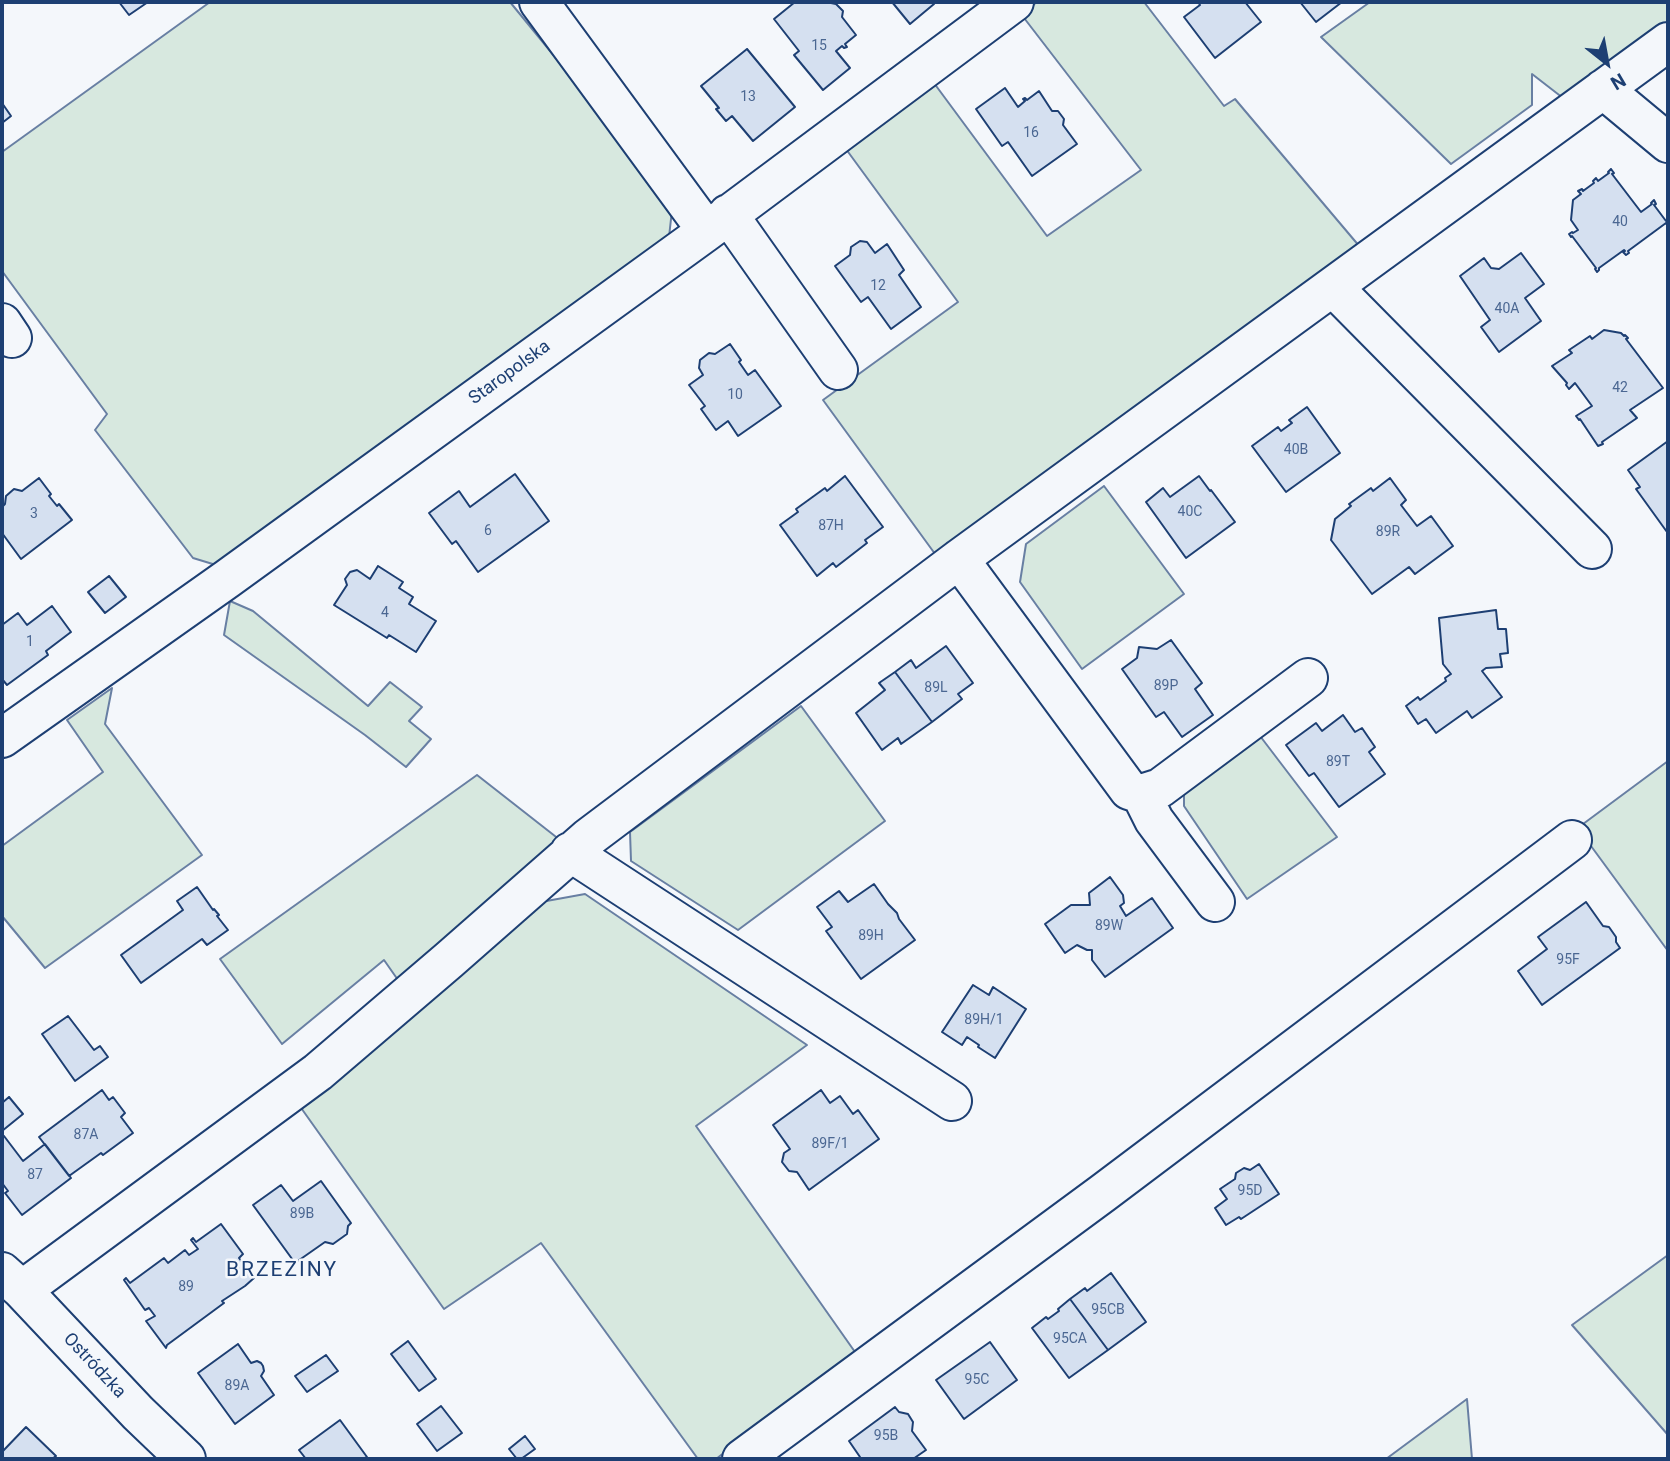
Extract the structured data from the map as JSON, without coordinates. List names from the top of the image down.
{
  "streets": {
    "street": ["Staropolska", "Ostródzka"]
  },
  "districts": ["BRZEZINY"],
  "house_numbers": [
    "15",
    "13",
    "16",
    "40",
    "12",
    "40A",
    "42",
    "10",
    "40B",
    "40C",
    "3",
    "87H",
    "6",
    "89R",
    "4",
    "1",
    "89P",
    "89L",
    "89T",
    "89W",
    "89H",
    "95F",
    "89H/1",
    "87A",
    "89F/1",
    "87",
    "95D",
    "89B",
    "89",
    "95CB",
    "95CA",
    "95C",
    "89A",
    "95B"
  ],
  "north": "bottom right"
}
